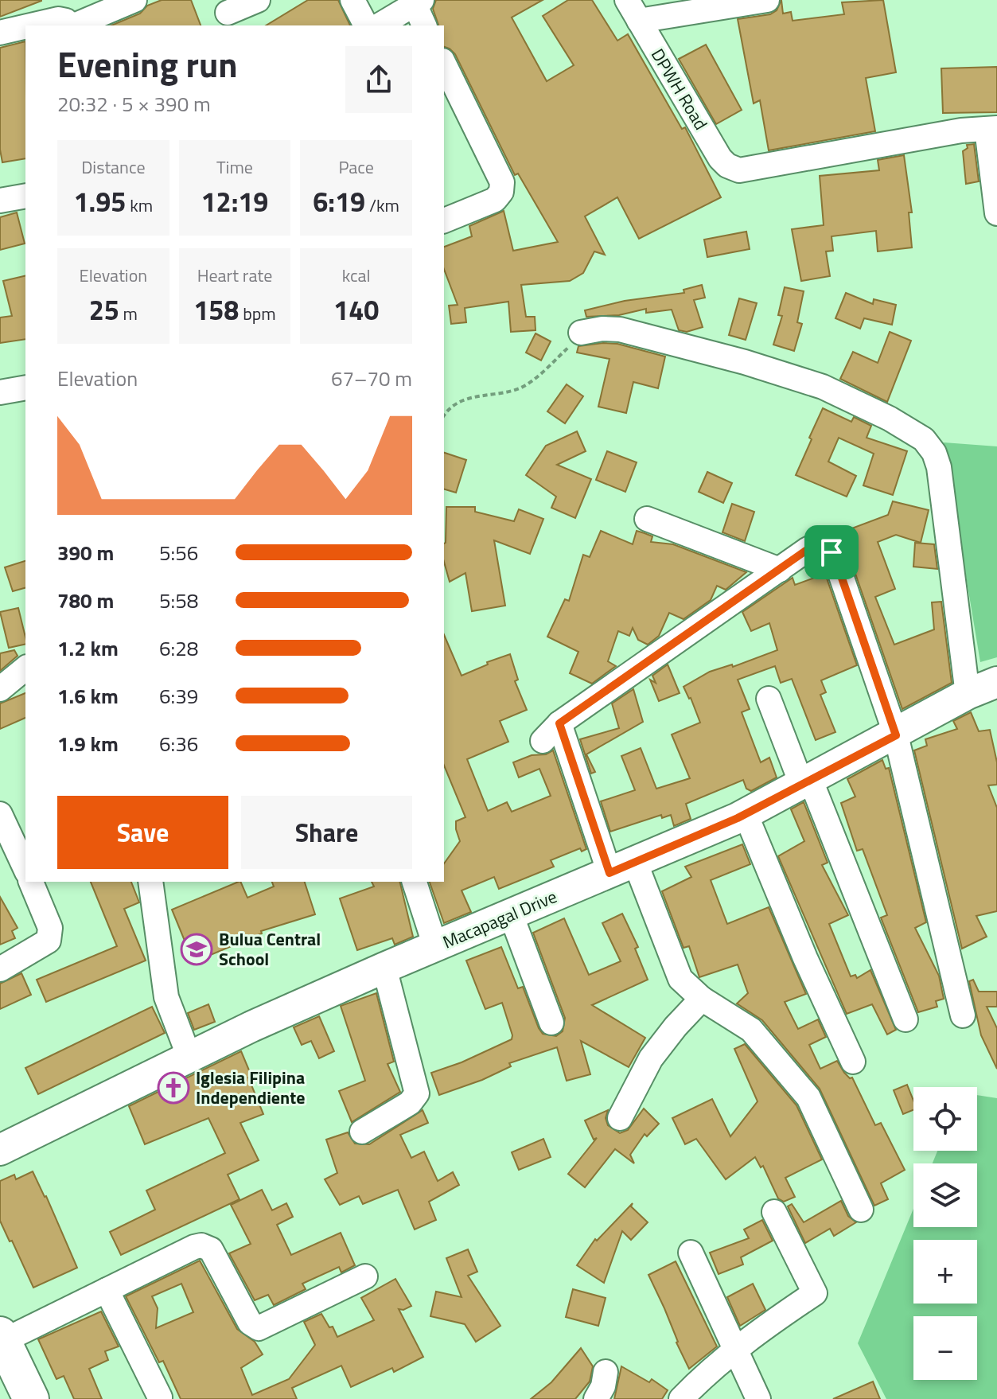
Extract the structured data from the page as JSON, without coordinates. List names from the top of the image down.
{
  "streets": {
    "main road": ["Macapagal Drive"],
    "street": ["DPWH Road"]
  },
  "places": {
    "school or university": ["Bulua Central School"],
    "church": ["Iglesia Filipina Independiente"]
  },
  "page": {
    "heading": ["Evening run", "20:32 · 5 × 390 m"],
    "stats": [
      ["Distance", "1.95 km"],
      ["Time", "12:19"],
      ["Pace", "6:19 /km"],
      ["Elevation", "25 m"],
      ["Heart rate", "158 bpm"],
      ["kcal", "140"]
    ],
    "chart": ["Elevation", "67–70 m"],
    "list": [
      {
        "name": "390 m",
        "note": "5:56"
      },
      {
        "name": "780 m",
        "note": "5:58"
      },
      {
        "name": "1.2 km",
        "note": "6:28"
      },
      {
        "name": "1.6 km",
        "note": "6:39"
      },
      {
        "name": "1.9 km",
        "note": "6:36"
      }
    ],
    "buttons": ["Save", "Share"],
    "map_buttons": ["+", "−"]
  }
}
